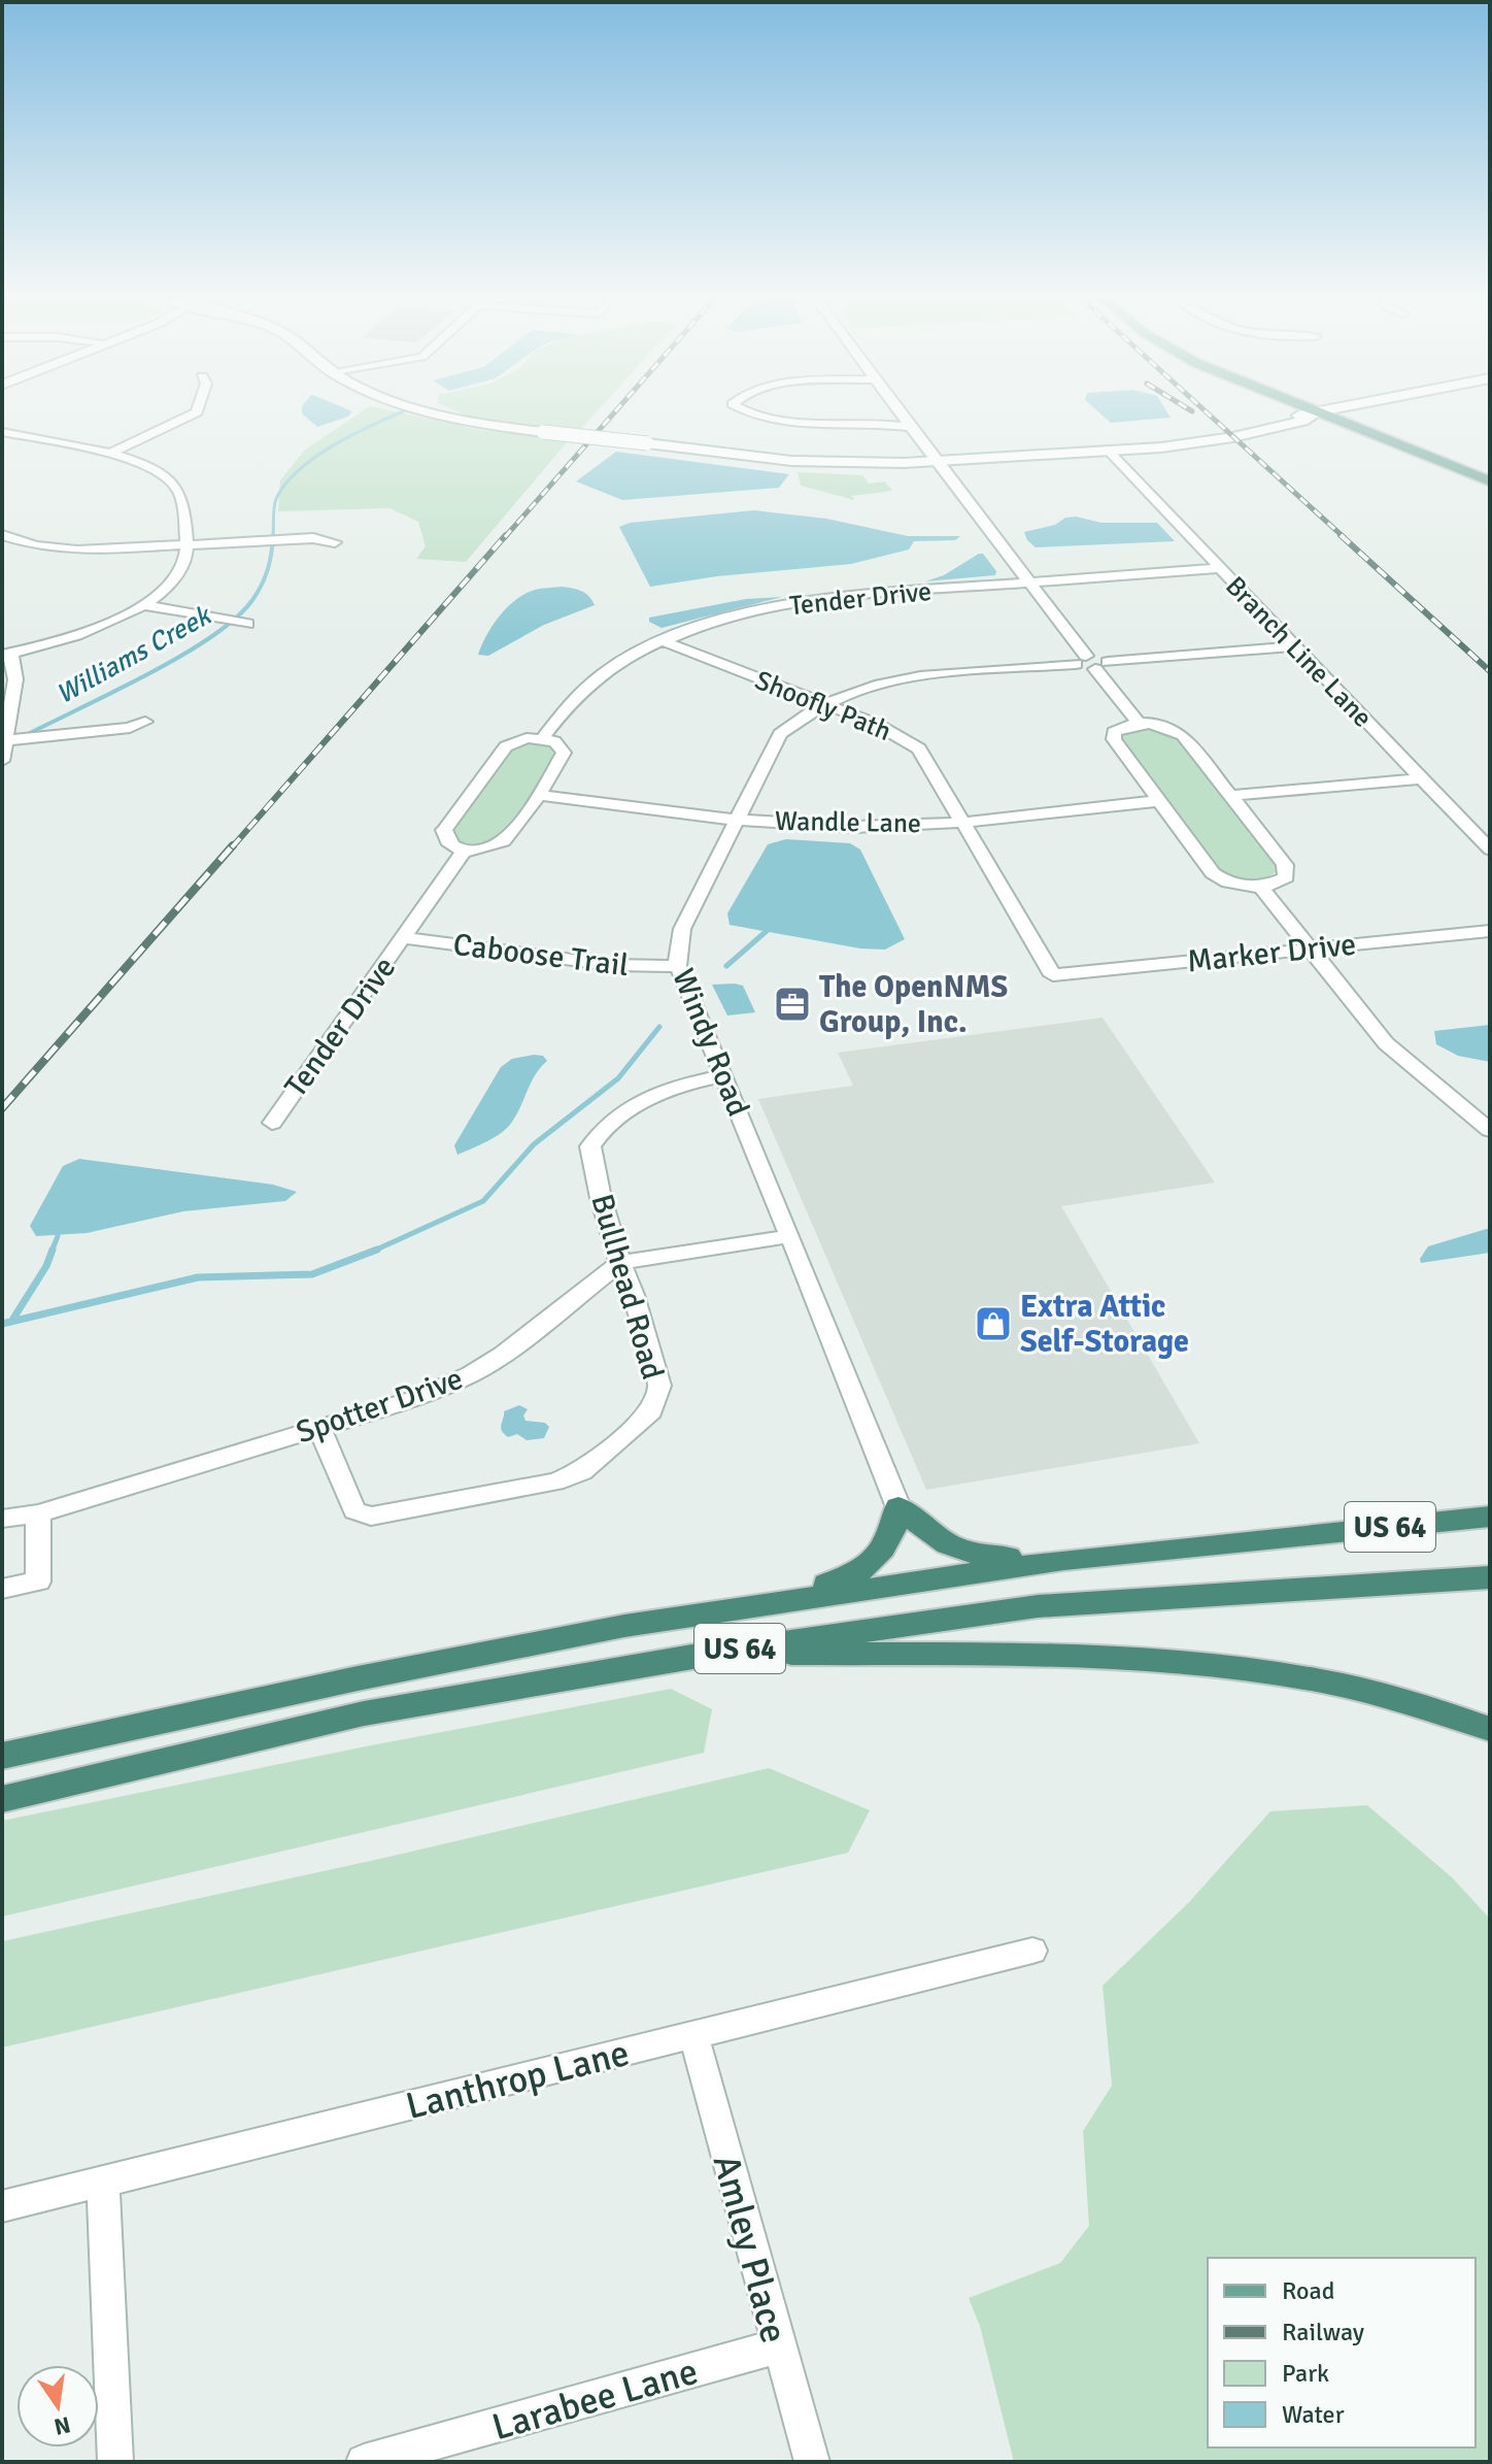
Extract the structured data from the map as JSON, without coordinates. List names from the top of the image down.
{
  "streets": {
    "highway": ["US 64"],
    "street": [
      "Tender Drive",
      "Branch Line Lane",
      "Shoofly Path",
      "Wandle Lane",
      "Marker Drive",
      "Caboose Trail",
      "Windy Road",
      "Bullhead Road",
      "Spotter Drive",
      "Lanthrop Lane",
      "Amley Place",
      "Larabee Lane"
    ]
  },
  "crossings": [
    ["Tender Drive", "Branch Line Lane"],
    ["Tender Drive", "Shoofly Path"],
    ["Tender Drive", "Caboose Trail"],
    ["Shoofly Path", "Wandle Lane"],
    ["Shoofly Path", "Marker Drive"],
    ["Shoofly Path", "Windy Road"],
    ["Wandle Lane", "Windy Road"],
    ["Caboose Trail", "Windy Road"],
    ["Windy Road", "Bullhead Road"],
    ["Windy Road", "Spotter Drive"],
    ["Bullhead Road", "Spotter Drive"],
    ["Lanthrop Lane", "Amley Place"],
    ["Amley Place", "Larabee Lane"]
  ],
  "water": ["Williams Creek"],
  "places": {
    "office": ["The OpenNMS Group, Inc."],
    "shop": ["Extra Attic Self-Storage"]
  },
  "legend": [
    "Road",
    "Railway",
    "Park",
    "Water"
  ],
  "north": "bottom"
}
